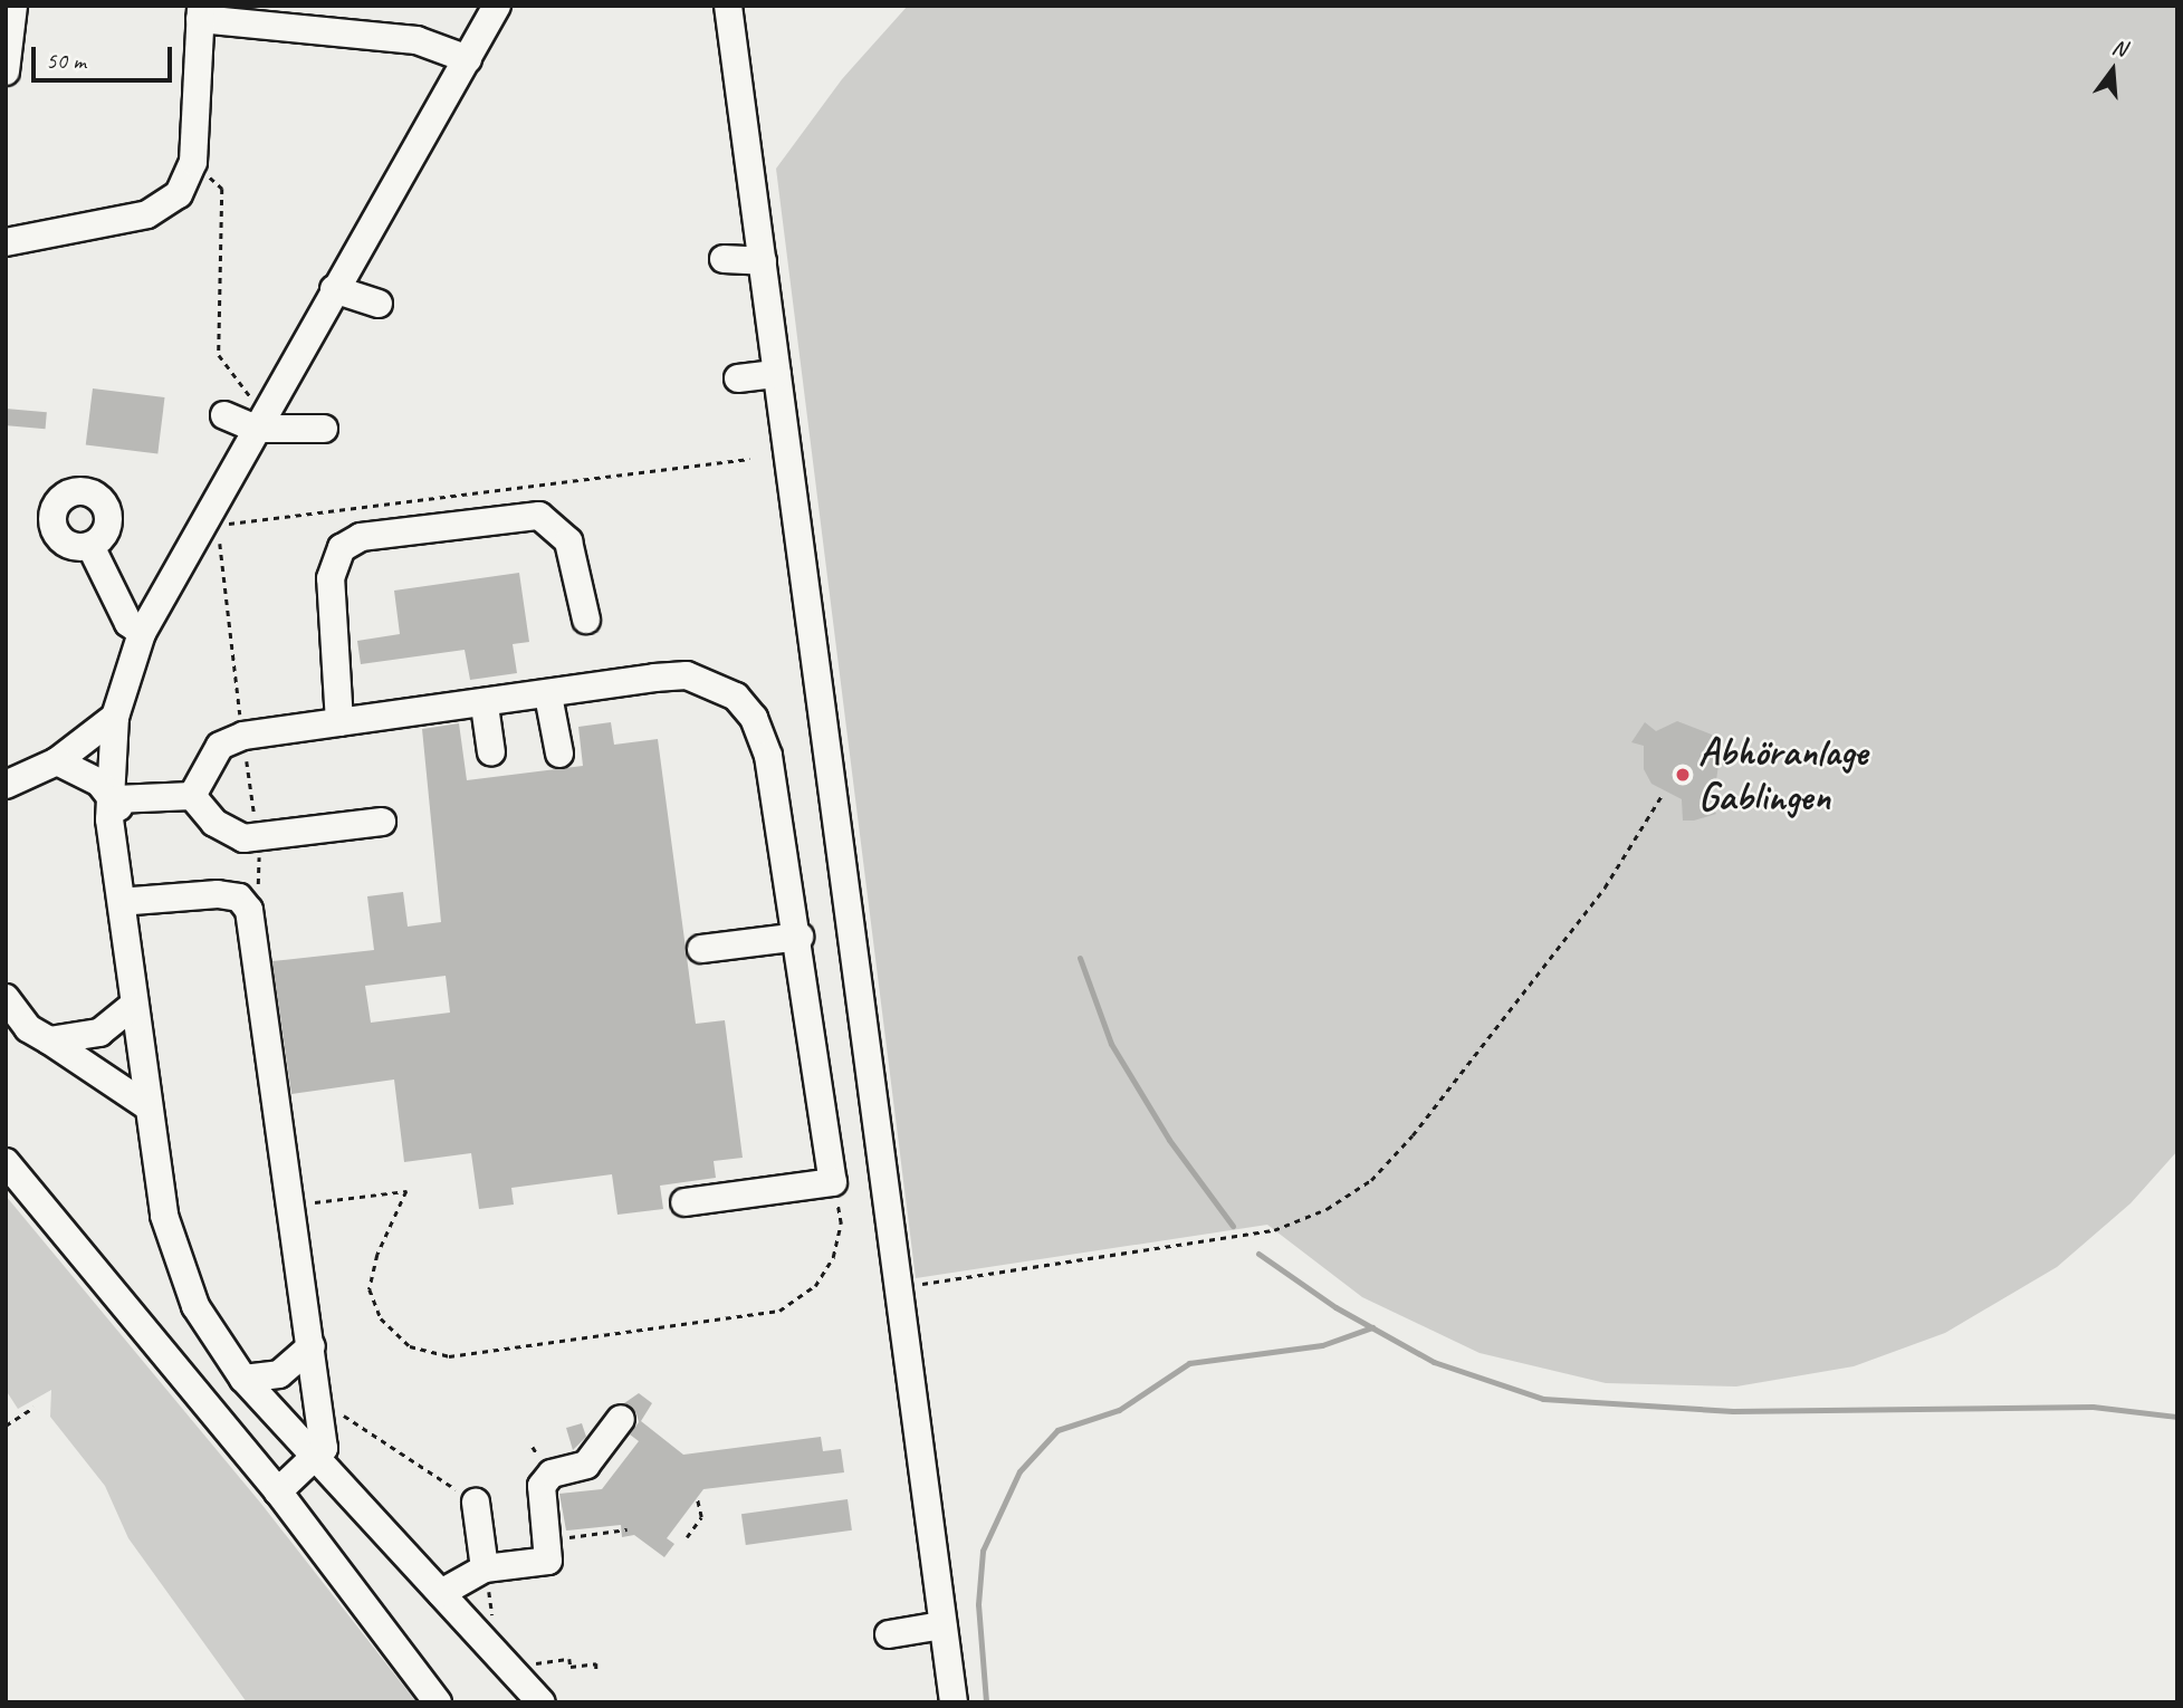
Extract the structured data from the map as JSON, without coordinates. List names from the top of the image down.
{
  "places": ["Abhöranlage Gablingen"],
  "scale_bar": "50 m",
  "north": "top"
}
